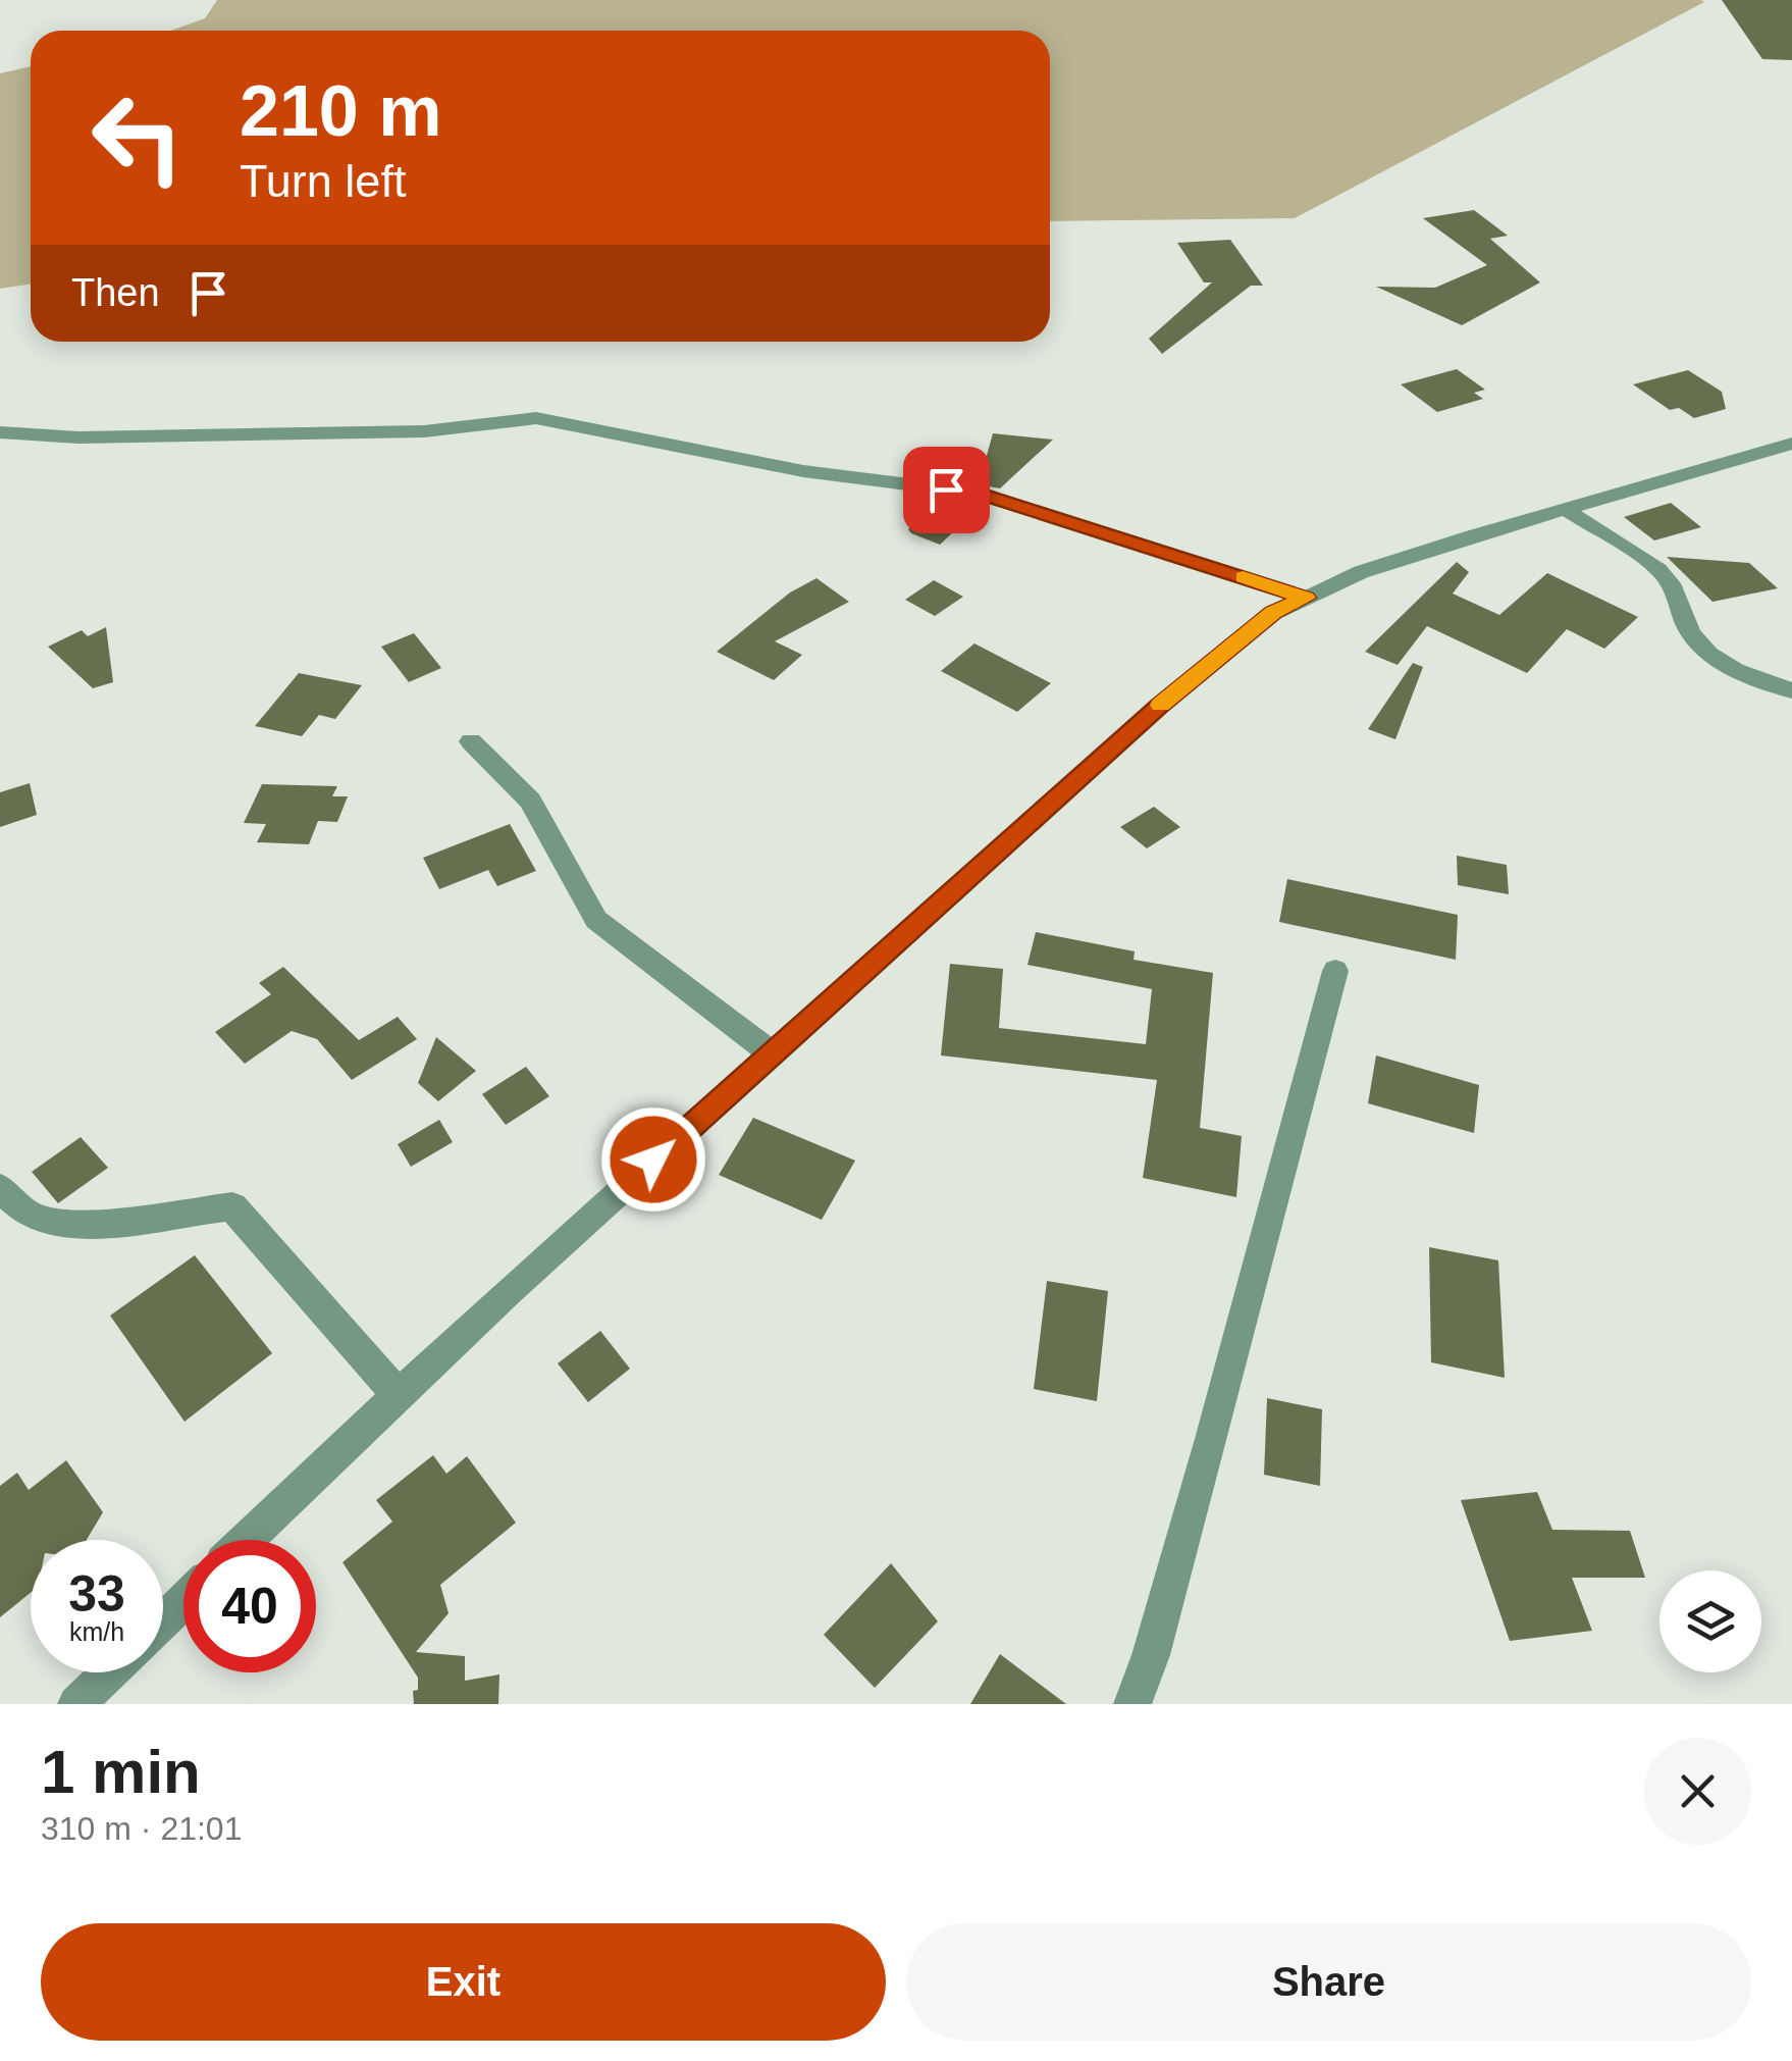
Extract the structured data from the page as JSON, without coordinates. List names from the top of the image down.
{
  "page": {
    "turn": ["210 m", "Turn left"],
    "then": "Then",
    "speed": "33 km/h",
    "limit": "40",
    "heading": ["1 min", "310 m · 21:01"],
    "buttons": ["Exit", "Share"]
  }
}
